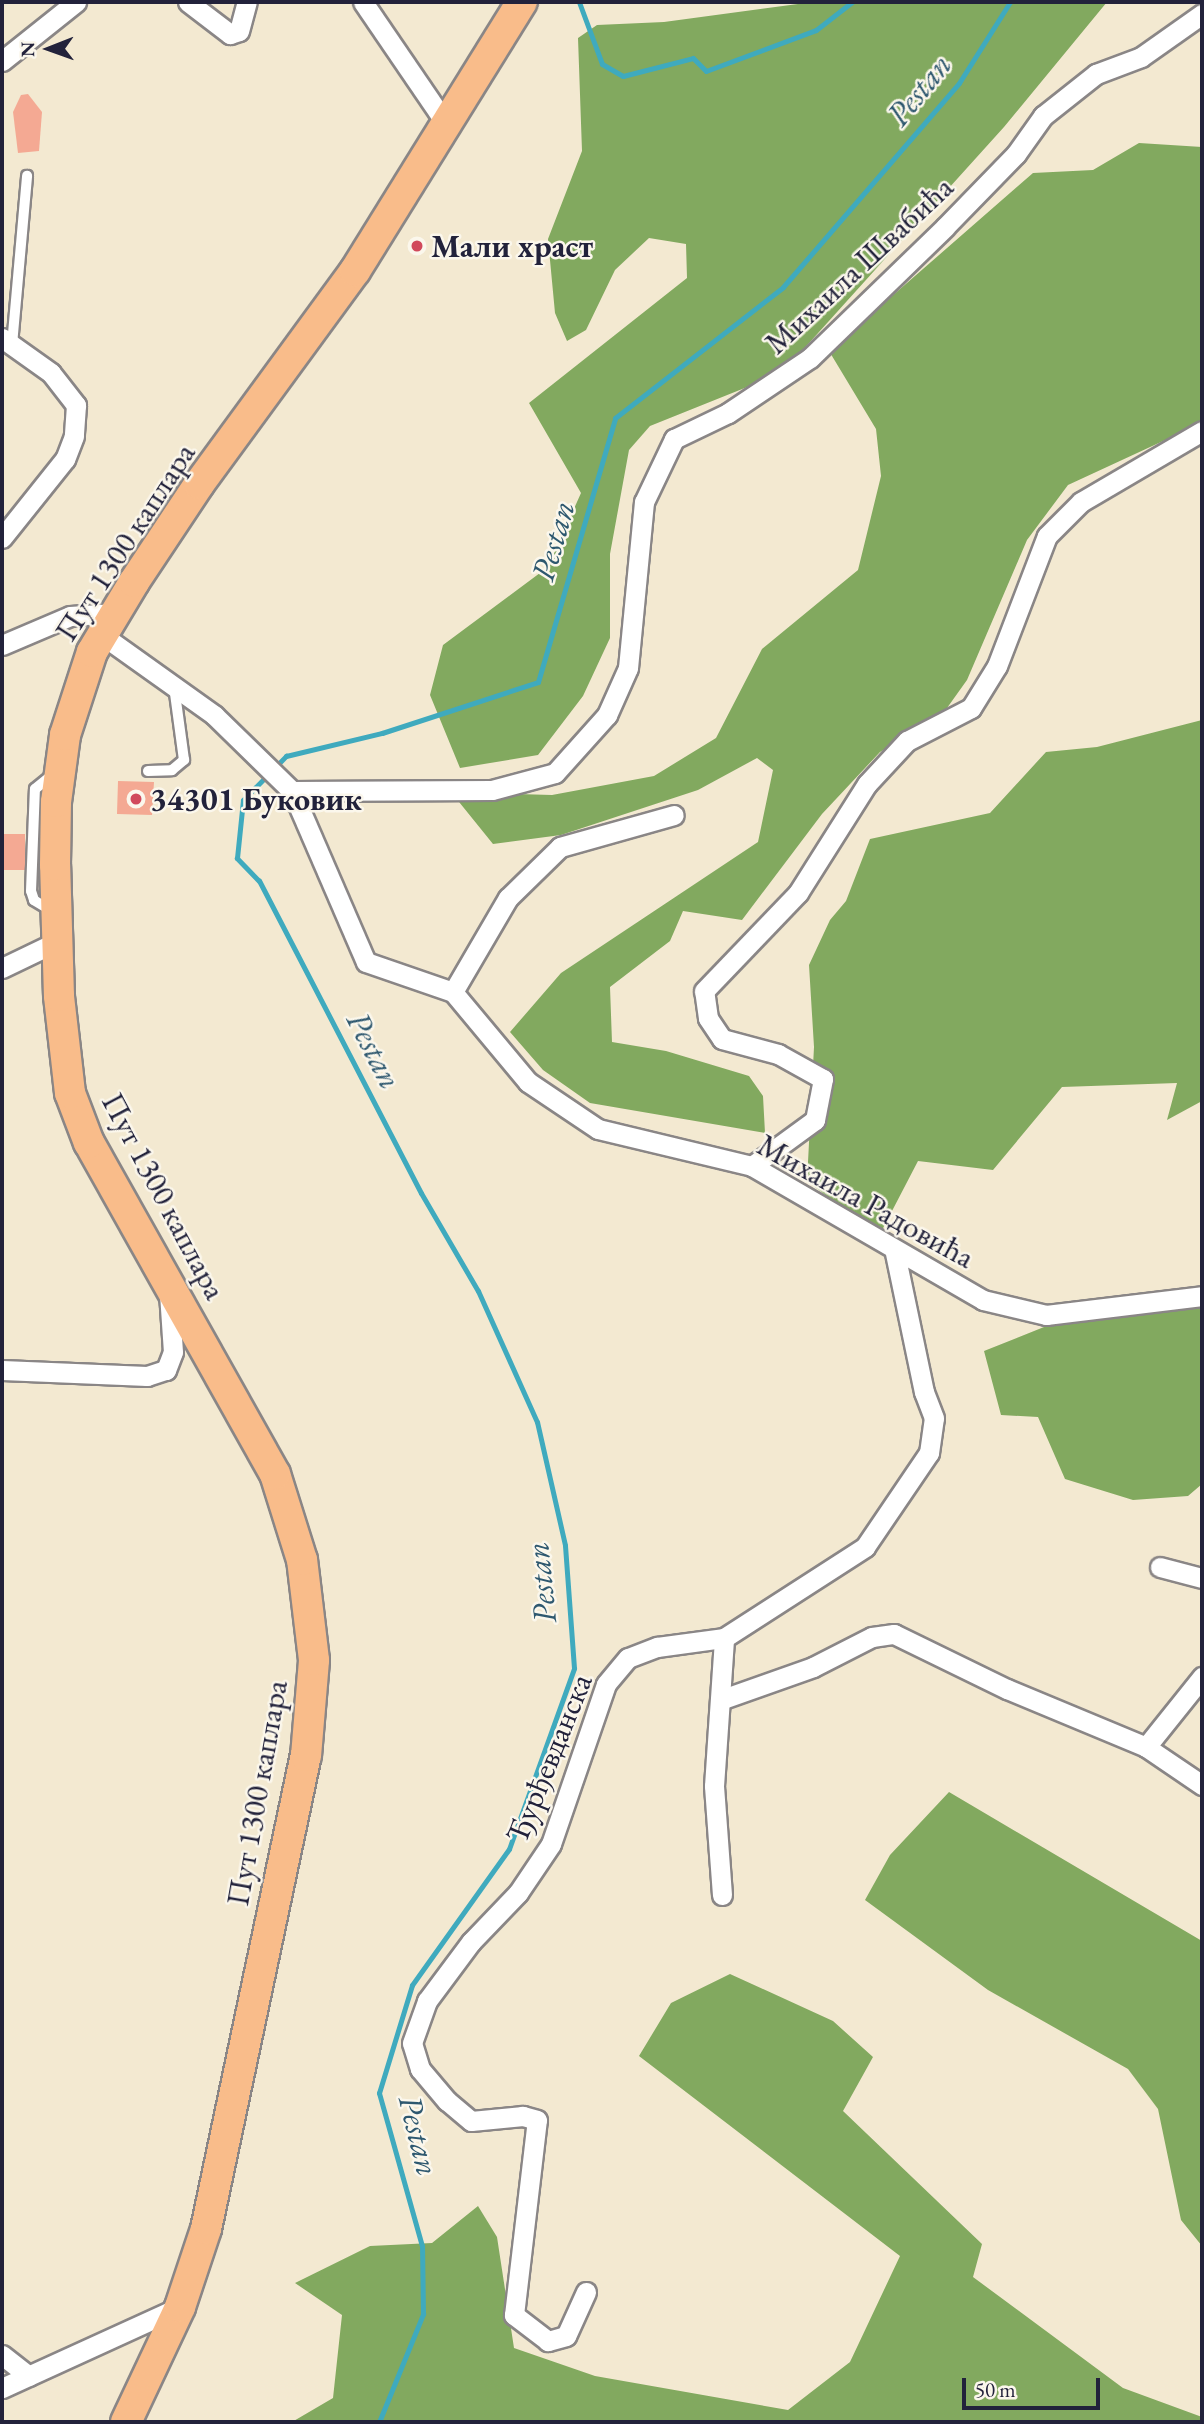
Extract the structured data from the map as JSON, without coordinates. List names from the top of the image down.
{
  "streets": {
    "main road": ["Пут 1300 каплара"],
    "street": ["Михаила Швабића", "Михаила Радовића", "Ђурђевданска"]
  },
  "crossings": [
    ["Михаила Радовића", "Ђурђевданска"]
  ],
  "water": ["Pestan"],
  "places": ["Мали храст", "34301 Буковик"],
  "scale_bar": "50 m",
  "north": "left"
}
